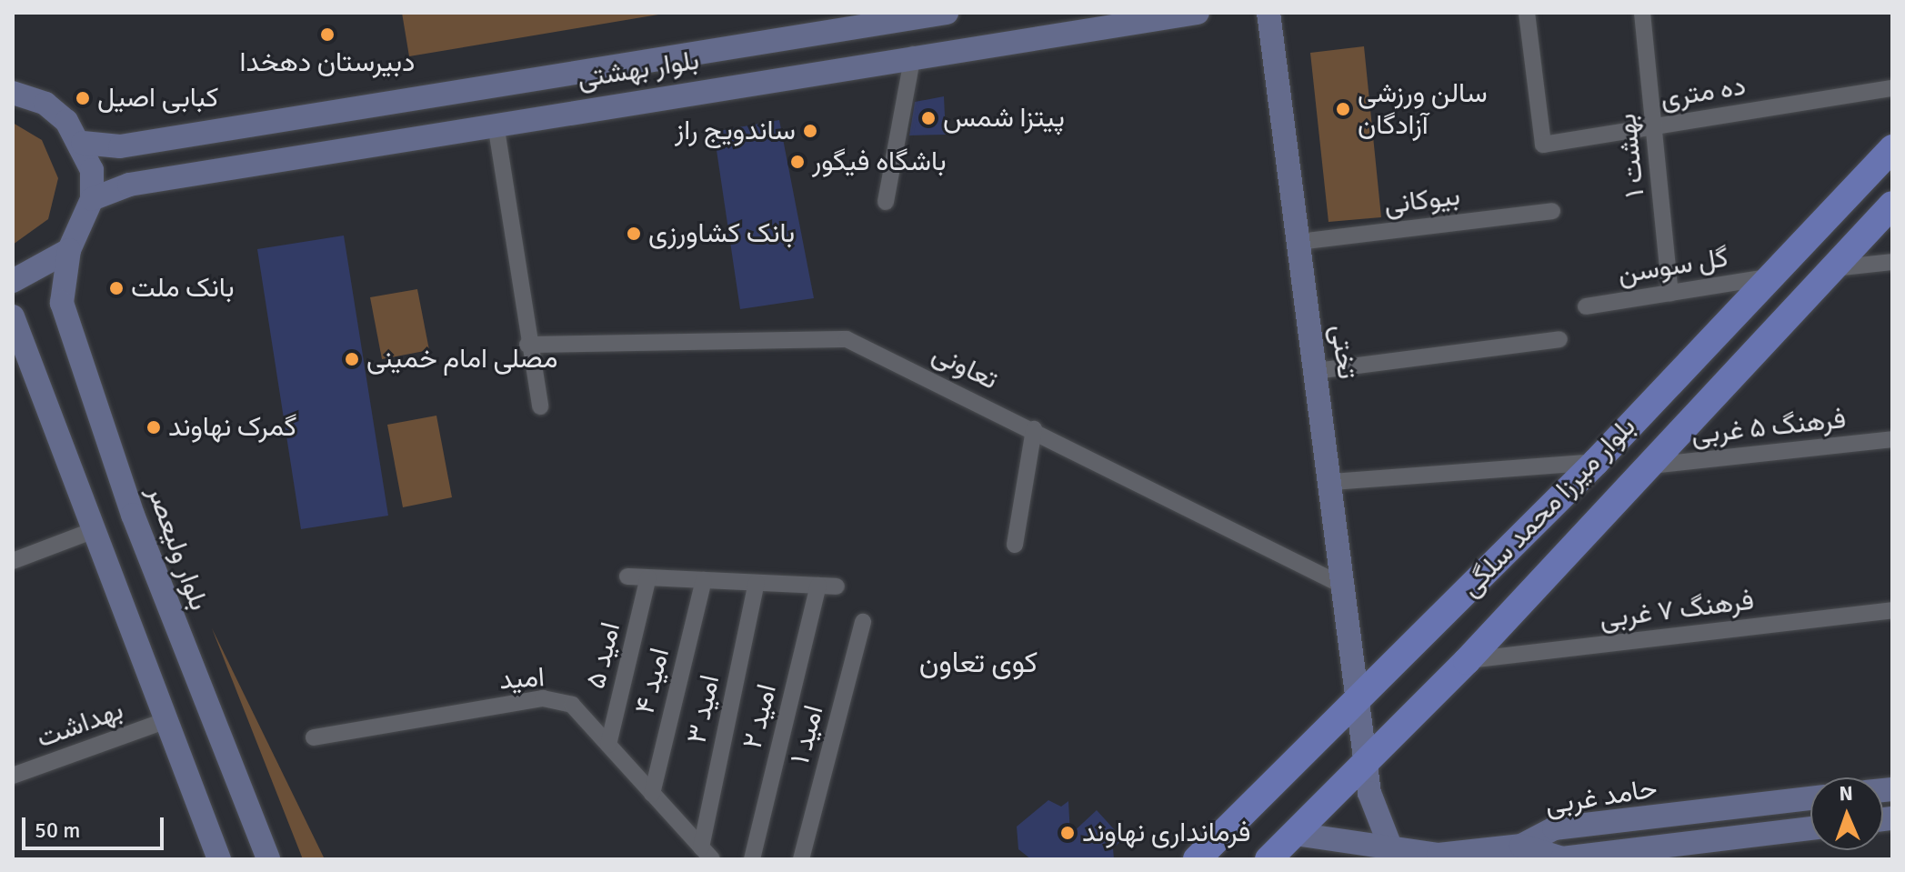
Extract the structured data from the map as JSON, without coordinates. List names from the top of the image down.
{
  "streets": {
    "main road": [
      "بلوار بهشتی",
      "تختی",
      "بلوار میرزا محمد سلگی",
      "بلوار ولیعصر",
      "حامد غربی"
    ],
    "street": [
      "ده متری",
      "بهشت ۱",
      "بیوکانی",
      "گل سوسن",
      "تعاونی",
      "فرهنگ ۵ غربی",
      "فرهنگ ۷ غربی",
      "امید ۵",
      "امید",
      "امید ۴",
      "امید ۳",
      "امید ۲",
      "بهداشت",
      "امید ۱"
    ]
  },
  "crossings": [
    ["بلوار بهشتی", "بلوار ولیعصر"],
    ["ده متری", "بهشت ۱"],
    ["بهشت ۱", "گل سوسن"],
    ["بیوکانی", "تختی"],
    ["گل سوسن", "بلوار میرزا محمد سلگی"],
    ["تختی", "تعاونی"],
    ["تختی", "بلوار میرزا محمد سلگی"],
    ["فرهنگ ۵ غربی", "بلوار میرزا محمد سلگی"],
    ["بلوار میرزا محمد سلگی", "فرهنگ ۷ غربی"],
    ["امید ۵", "امید"],
    ["امید", "امید ۴"],
    ["امید", "امید ۳"]
  ],
  "districts": ["کوی تعاون"],
  "places": [
    "دبیرستان دهخدا",
    "کبابی اصیل",
    "سالن ورزشی آزادگان",
    "پیتزا شمس",
    "ساندویج راز",
    "باشگاه فیگور",
    "بانک کشاورزی",
    "بانک ملت",
    "مصلی امام خمینی",
    "گمرک نهاوند",
    "فرمانداری نهاوند"
  ],
  "scale_bar": "50 m",
  "north": "top"
}
